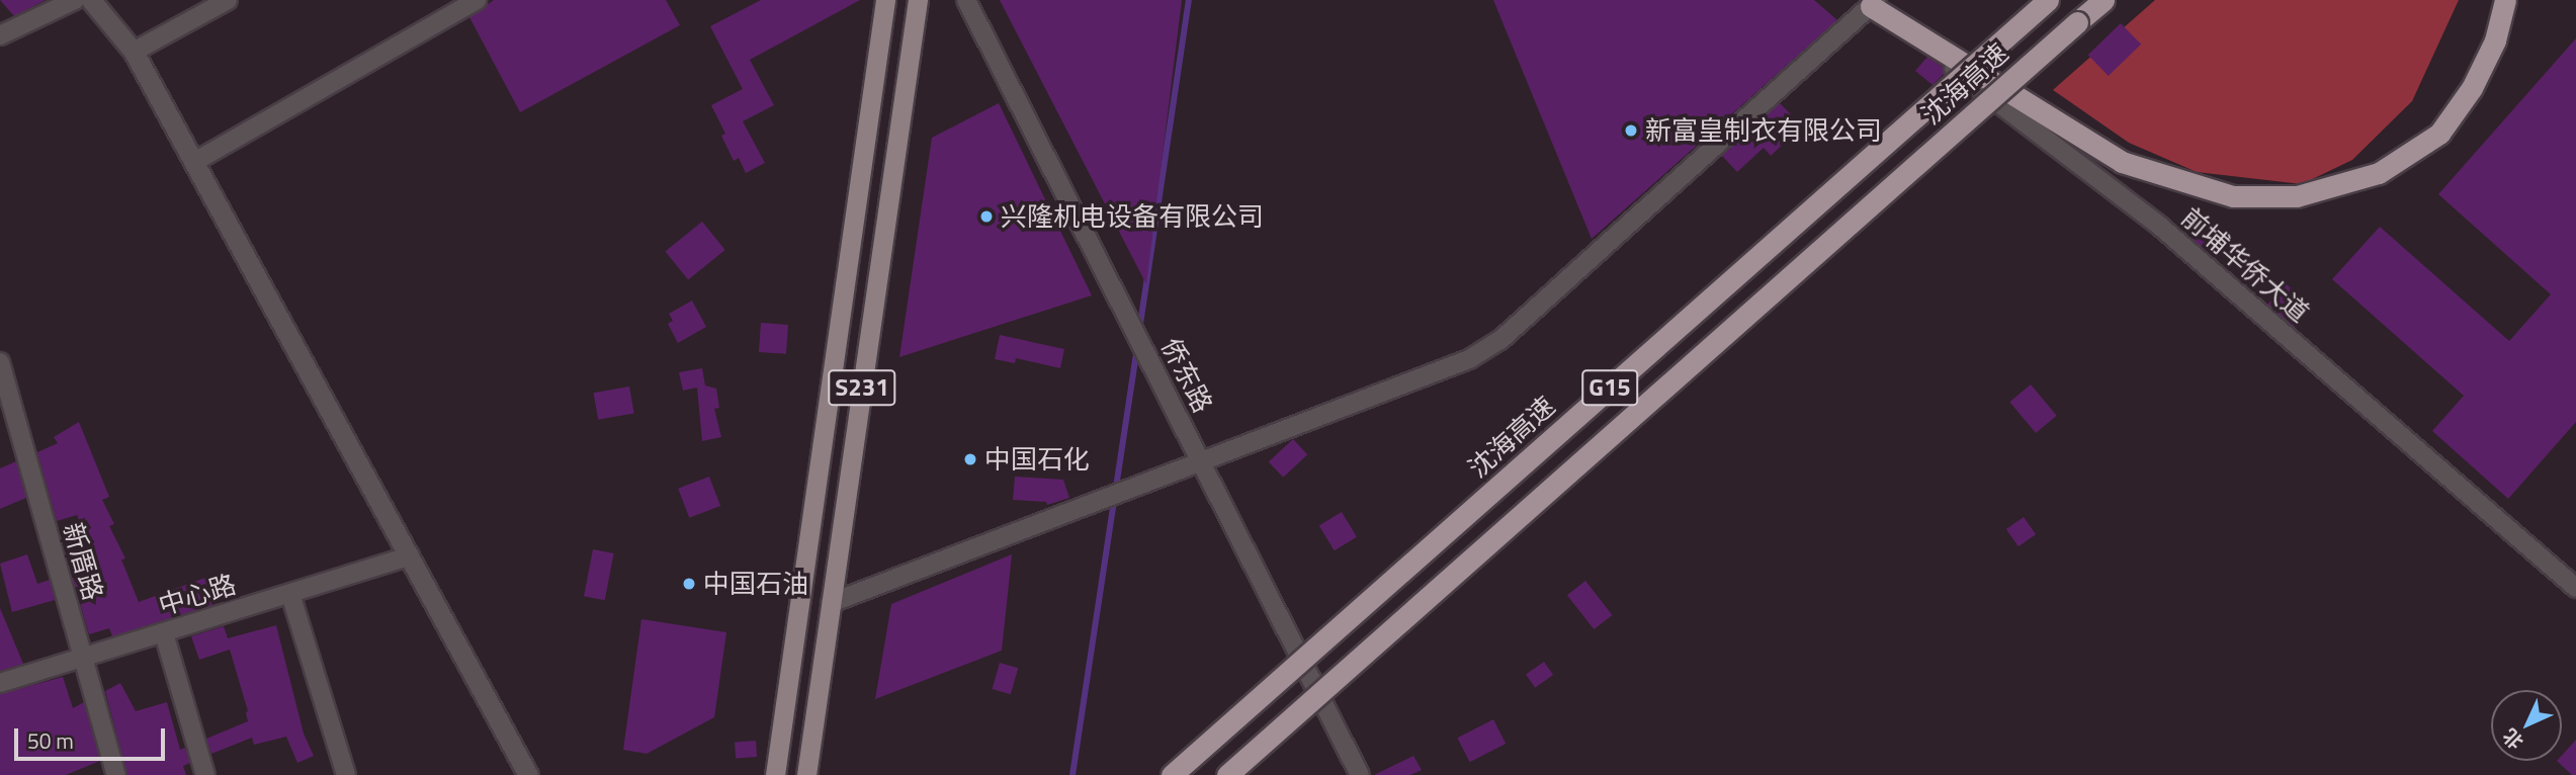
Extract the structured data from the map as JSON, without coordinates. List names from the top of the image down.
{
  "streets": {
    "highway": ["沈海高速", "G15"],
    "main road": ["S231"],
    "street": [
      "前埔华侨大道",
      "侨东路",
      "新厝路",
      "中心路"
    ]
  },
  "crossings": [
    ["新厝路", "中心路"]
  ],
  "places": [
    "新富皇制衣有限公司",
    "兴隆机电设备有限公司",
    "中国石化",
    "中国石油"
  ],
  "scale_bar": "50 m",
  "north": "bottom left"
}
